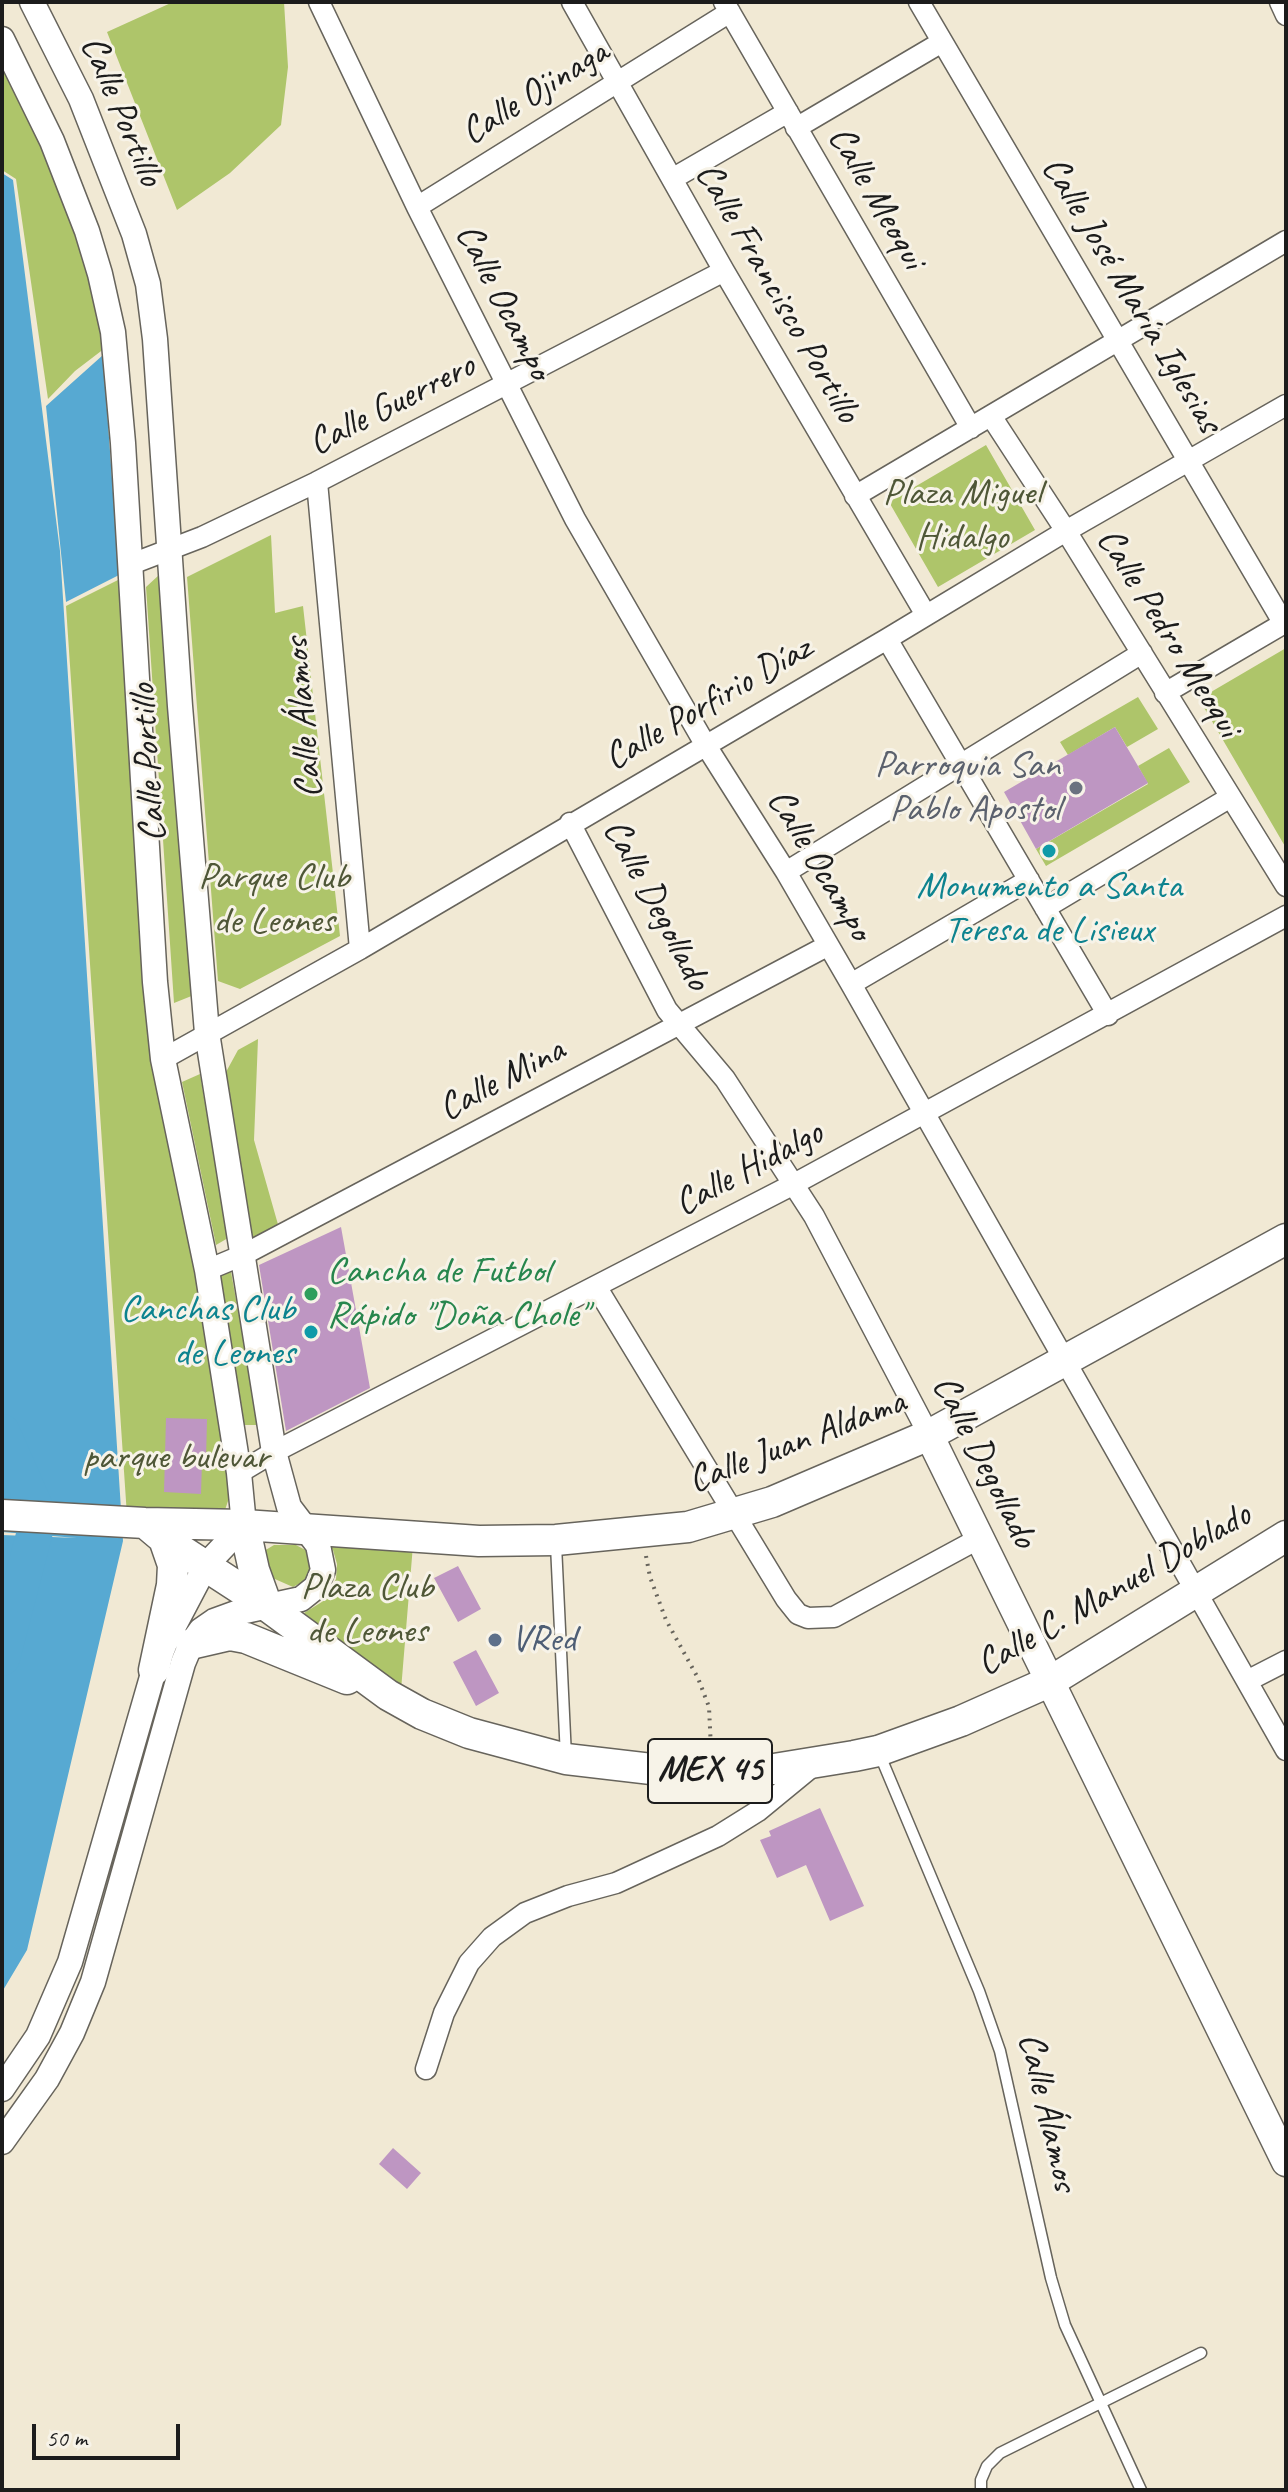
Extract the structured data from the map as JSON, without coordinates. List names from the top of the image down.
{
  "streets": {
    "main road": [
      "Calle Degollado",
      "Calle Juan Aldama",
      "Calle C. Manuel Doblado",
      "MEX 45"
    ],
    "street": [
      "Calle Ojinaga",
      "Calle Portillo",
      "Calle Meoqui",
      "Calle Francisco Portillo",
      "Calle José María Iglesias",
      "Calle Ocampo",
      "Calle Guerrero",
      "Calle Pedro Meoqui",
      "Calle Porfirio Díaz",
      "Calle Álamos",
      "Calle Mina",
      "Calle Hidalgo"
    ]
  },
  "crossings": [
    ["Calle Ojinaga", "Calle Meoqui"],
    ["Calle Ojinaga", "Calle Francisco Portillo"],
    ["Calle Ojinaga", "Calle Ocampo"],
    ["Calle Portillo", "Calle Guerrero"],
    ["Calle Portillo", "Calle Porfirio Díaz"],
    ["Calle Portillo", "Calle Mina"],
    ["Calle Portillo", "Calle Hidalgo"],
    ["Calle Portillo", "Calle Juan Aldama"],
    ["Calle Portillo", "Calle C. Manuel Doblado"],
    ["Calle Francisco Portillo", "Calle Guerrero"],
    ["Calle Francisco Portillo", "Calle Porfirio Díaz"],
    ["Calle José María Iglesias", "Calle Porfirio Díaz"],
    ["Calle Ocampo", "Calle Guerrero"],
    ["Calle Ocampo", "Calle Porfirio Díaz"],
    ["Calle Ocampo", "Calle Mina"],
    ["Calle Ocampo", "Calle Hidalgo"],
    ["Calle Ocampo", "Calle Juan Aldama"],
    ["Calle Ocampo", "Calle C. Manuel Doblado"],
    ["Calle Guerrero", "Calle Álamos"],
    ["Calle Pedro Meoqui", "Calle Porfirio Díaz"],
    ["Calle Porfirio Díaz", "Calle Álamos"],
    ["Calle Porfirio Díaz", "Calle Degollado"],
    ["Calle Álamos", "Calle C. Manuel Doblado"],
    ["Calle Degollado", "Calle Mina"],
    ["Calle Degollado", "Calle Hidalgo"],
    ["Calle Degollado", "Calle Juan Aldama"],
    ["Calle Degollado", "Calle C. Manuel Doblado"],
    ["Calle Juan Aldama", "Calle C. Manuel Doblado"],
    ["Calle Juan Aldama", "MEX 45"],
    ["Calle C. Manuel Doblado", "MEX 45"]
  ],
  "parks": [
    "Plaza Miguel Hidalgo",
    "Parque Club de Leones",
    "parque bulevar",
    "Plaza Club de Leones"
  ],
  "places": [
    "Parroquia San Pablo Apostol",
    "Monumento a Santa Teresa de Lisieux",
    "Cancha de Futbol Rápido \"Doña Chole\"",
    "Canchas Club de Leones",
    "VRed"
  ],
  "scale_bar": "50 m"
}
